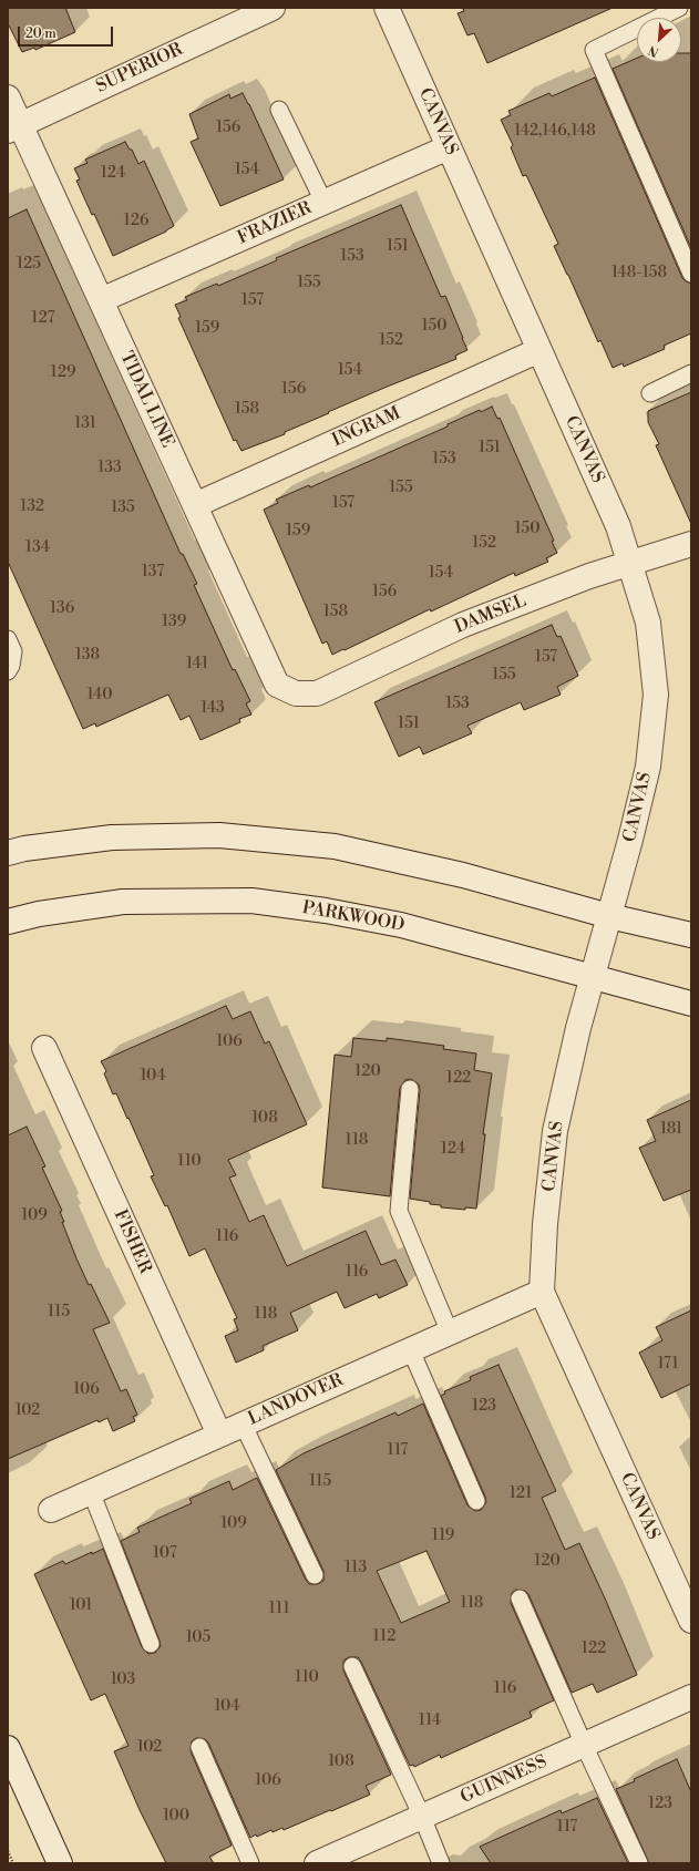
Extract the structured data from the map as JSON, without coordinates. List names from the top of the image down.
{
  "streets": {
    "street": [
      "SUPERIOR",
      "CANVAS",
      "FRAZIER",
      "TIDAL LINE",
      "INGRAM",
      "DAMSEL",
      "PARKWOOD",
      "FISHER",
      "LANDOVER",
      "GUINNESS"
    ]
  },
  "crossings": [
    ["SUPERIOR", "TIDAL LINE"],
    ["CANVAS", "FRAZIER"],
    ["CANVAS", "INGRAM"],
    ["CANVAS", "DAMSEL"],
    ["CANVAS", "PARKWOOD"],
    ["CANVAS", "LANDOVER"],
    ["FRAZIER", "TIDAL LINE"],
    ["TIDAL LINE", "INGRAM"],
    ["TIDAL LINE", "DAMSEL"],
    ["FISHER", "LANDOVER"]
  ],
  "house_numbers": [
    "156",
    "142,146,148",
    "154",
    "124",
    "126",
    "151",
    "153",
    "125",
    "148-158",
    "155",
    "157",
    "127",
    "150",
    "159",
    "152",
    "154",
    "129",
    "156",
    "158",
    "131",
    "151",
    "153",
    "133",
    "155",
    "157",
    "132",
    "135",
    "150",
    "159",
    "152",
    "134",
    "137",
    "154",
    "156",
    "136",
    "158",
    "139",
    "138",
    "157",
    "141",
    "155",
    "140",
    "153",
    "143",
    "151",
    "106",
    "120",
    "104",
    "122",
    "108",
    "181",
    "118",
    "124",
    "110",
    "109",
    "116",
    "116",
    "115",
    "118",
    "171",
    "106",
    "123",
    "102",
    "117",
    "115",
    "121",
    "109",
    "119",
    "107",
    "120",
    "113",
    "118",
    "101",
    "111",
    "112",
    "105",
    "122",
    "110",
    "103",
    "116",
    "104",
    "114",
    "102",
    "108",
    "106",
    "123",
    "100",
    "117"
  ],
  "scale_bar": "20 m",
  "north": "bottom left"
}
